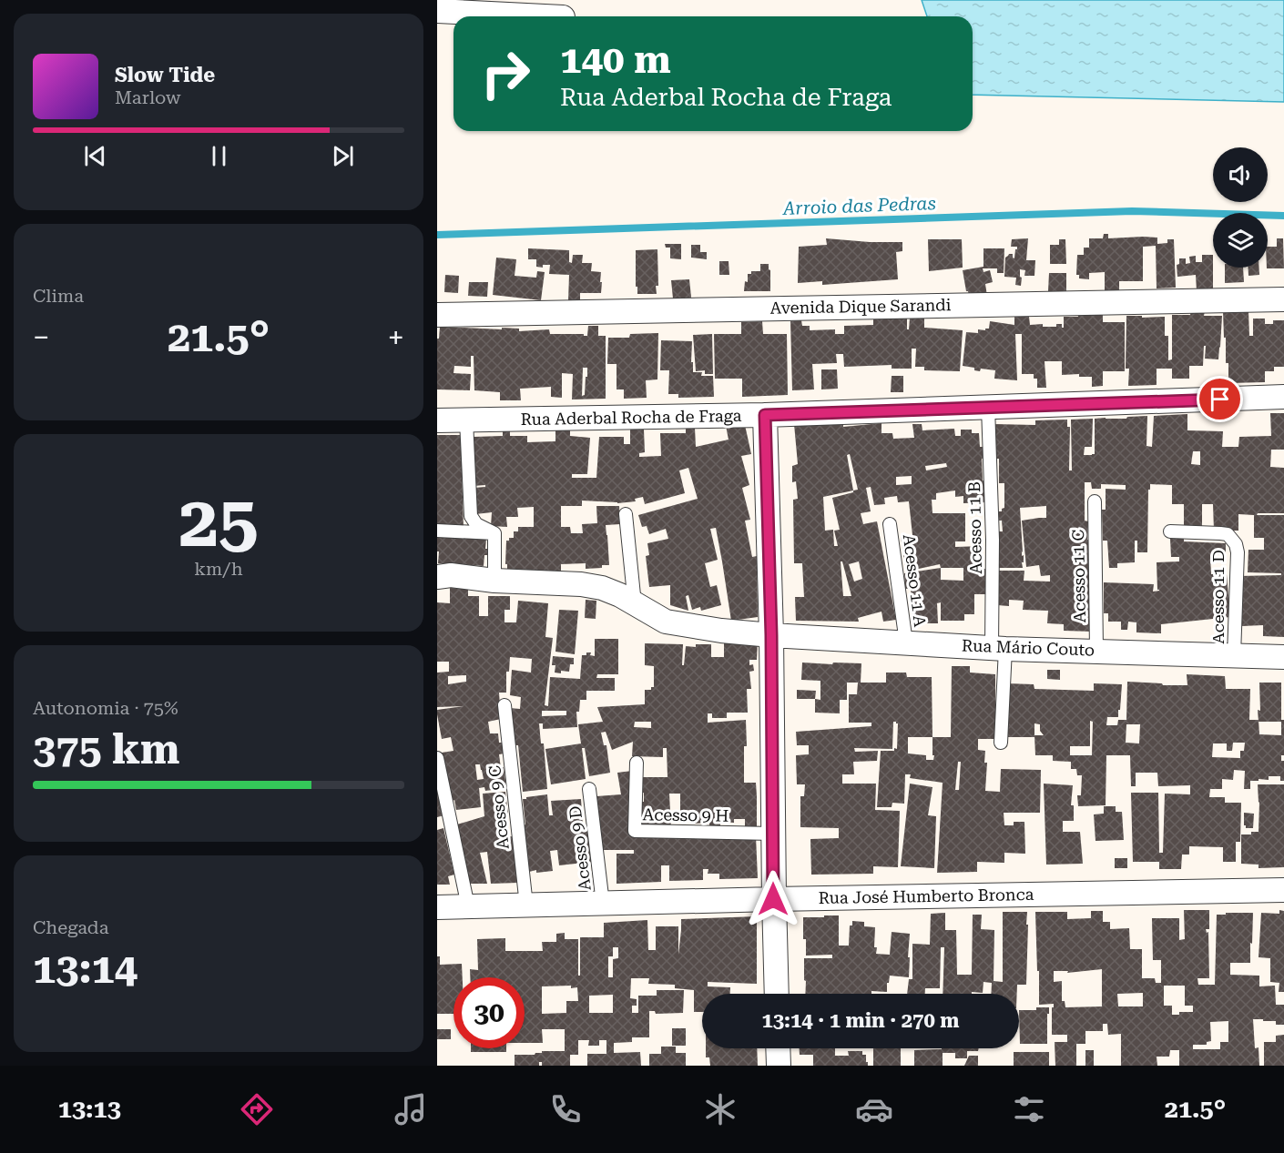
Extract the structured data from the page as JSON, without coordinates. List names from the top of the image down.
{
  "streets": {
    "street": [
      "Avenida Dique Sarandi",
      "Rua Aderbal Rocha de Fraga",
      "Rua Mário Couto",
      "Rua José Humberto Bronca"
    ],
    "lane": [
      "Acesso 11 B",
      "Acesso 11 C",
      "Acesso 11 A",
      "Acesso 11 D",
      "Acesso 9 C",
      "Acesso 9 H",
      "Acesso 9 D"
    ]
  },
  "crossings": [
    ["Rua Aderbal Rocha de Fraga", "Acesso 11 B"],
    ["Acesso 11 B", "Rua Mário Couto"],
    ["Acesso 11 C", "Rua Mário Couto"],
    ["Acesso 11 A", "Rua Mário Couto"],
    ["Acesso 11 D", "Rua Mário Couto"],
    ["Acesso 9 C", "Rua José Humberto Bronca"],
    ["Acesso 9 D", "Rua José Humberto Bronca"]
  ],
  "water": ["Arroio das Pedras"],
  "page": {
    "turn": ["140 m", "Rua Aderbal Rocha de Fraga"],
    "song": ["Slow Tide", "Marlow"],
    "tile": [
      "Clima",
      ["25", "km/h"],
      ["Autonomia · 75%", "375 km"],
      ["Chegada", "13:14"]
    ],
    "heat": ["−", "21.5°", "+"],
    "limit": "30",
    "trip": "13:14 · 1 min · 270 m",
    "tabs": ["13:13", "21.5°"]
  }
}
